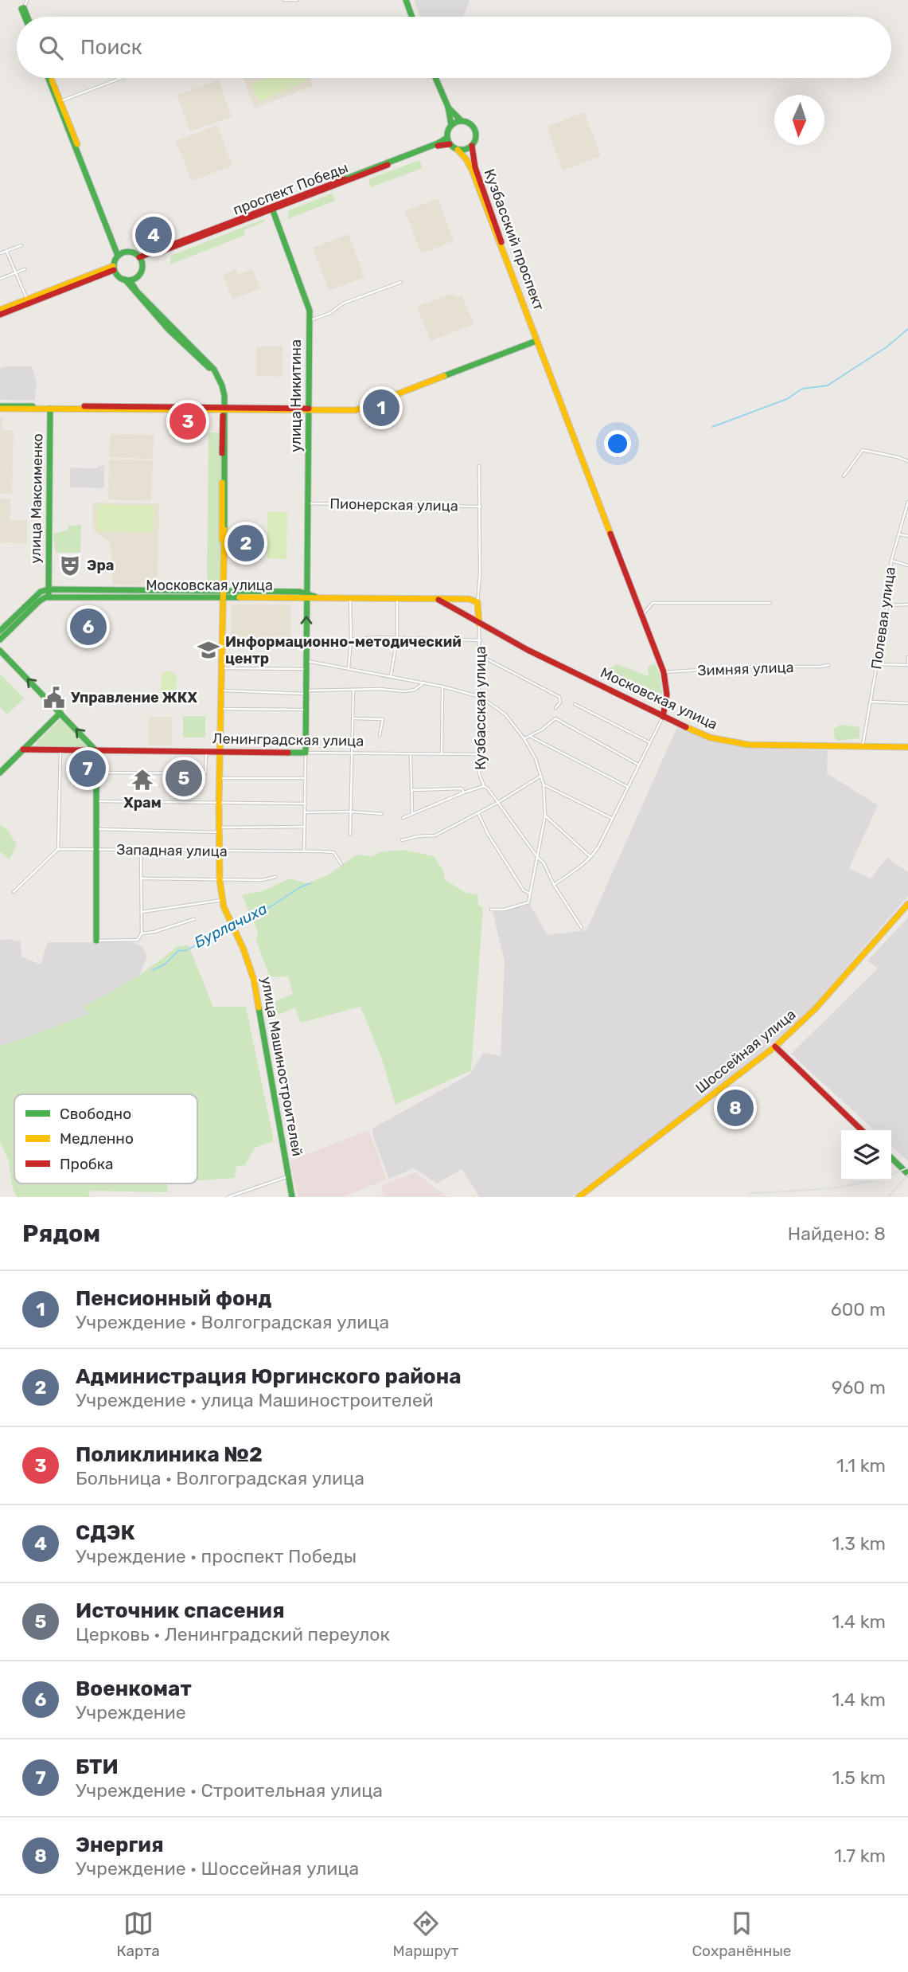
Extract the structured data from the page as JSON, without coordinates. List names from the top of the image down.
{
  "streets": {
    "main road": [
      "проспект Победы",
      "Кузбасский проспект",
      "улица Никитина",
      "улица Максименко",
      "Московская улица",
      "Ленинградская улица",
      "Шоссейная улица",
      "улица Машиностроителей"
    ],
    "street": [
      "Пионерская улица",
      "Полевая улица",
      "Зимняя улица",
      "Кузбасская улица",
      "Западная улица"
    ]
  },
  "crossings": [
    ["проспект Победы", "Кузбасский проспект"],
    ["проспект Победы", "улица Никитина"],
    ["проспект Победы", "улица Машиностроителей"],
    ["улица Никитина", "Пионерская улица"],
    ["улица Никитина", "Московская улица"],
    ["улица Никитина", "Ленинградская улица"],
    ["улица Никитина", "Западная улица"],
    ["улица Максименко", "Московская улица"],
    ["Московская улица", "Полевая улица"],
    ["Московская улица", "Кузбасская улица"],
    ["Московская улица", "улица Машиностроителей"],
    ["Кузбасская улица", "Ленинградская улица"],
    ["Ленинградская улица", "улица Машиностроителей"],
    ["Западная улица", "улица Машиностроителей"]
  ],
  "water": ["Бурлачиха"],
  "places": {
    "theatre": ["Эра"],
    "school or university": ["Информационно-методический центр"],
    "public building": ["Управление ЖКХ"],
    "temple": ["Храм"]
  },
  "legend": ["Свободно", "Медленно", "Пробка"],
  "north": "bottom",
  "page": {
    "search": "Поиск",
    "pins": [
      "4",
      "1",
      "3",
      "2",
      "6",
      "7",
      "5",
      "8"
    ],
    "heading": ["Рядом", "Найдено: 8"],
    "list": [
      {
        "mark": "1",
        "name": "Пенсионный фонд",
        "note": "Учреждение · Волгоградская улица",
        "value": "600 m"
      },
      {
        "mark": "2",
        "name": "Администрация Юргинского района",
        "note": "Учреждение · улица Машиностроителей",
        "value": "960 m"
      },
      {
        "mark": "3",
        "name": "Поликлиника №2",
        "note": "Больница · Волгоградская улица",
        "value": "1.1 km"
      },
      {
        "mark": "4",
        "name": "СДЭК",
        "note": "Учреждение · проспект Победы",
        "value": "1.3 km"
      },
      {
        "mark": "5",
        "name": "Источник спасения",
        "note": "Церковь · Ленинградский переулок",
        "value": "1.4 km"
      },
      {
        "mark": "6",
        "name": "Военкомат",
        "note": "Учреждение",
        "value": "1.4 km"
      },
      {
        "mark": "7",
        "name": "БТИ",
        "note": "Учреждение · Строительная улица",
        "value": "1.5 km"
      },
      {
        "mark": "8",
        "name": "Энергия",
        "note": "Учреждение · Шоссейная улица",
        "value": "1.7 km"
      }
    ],
    "nav": ["Карта", "Маршрут", "Сохранённые"]
  }
}
